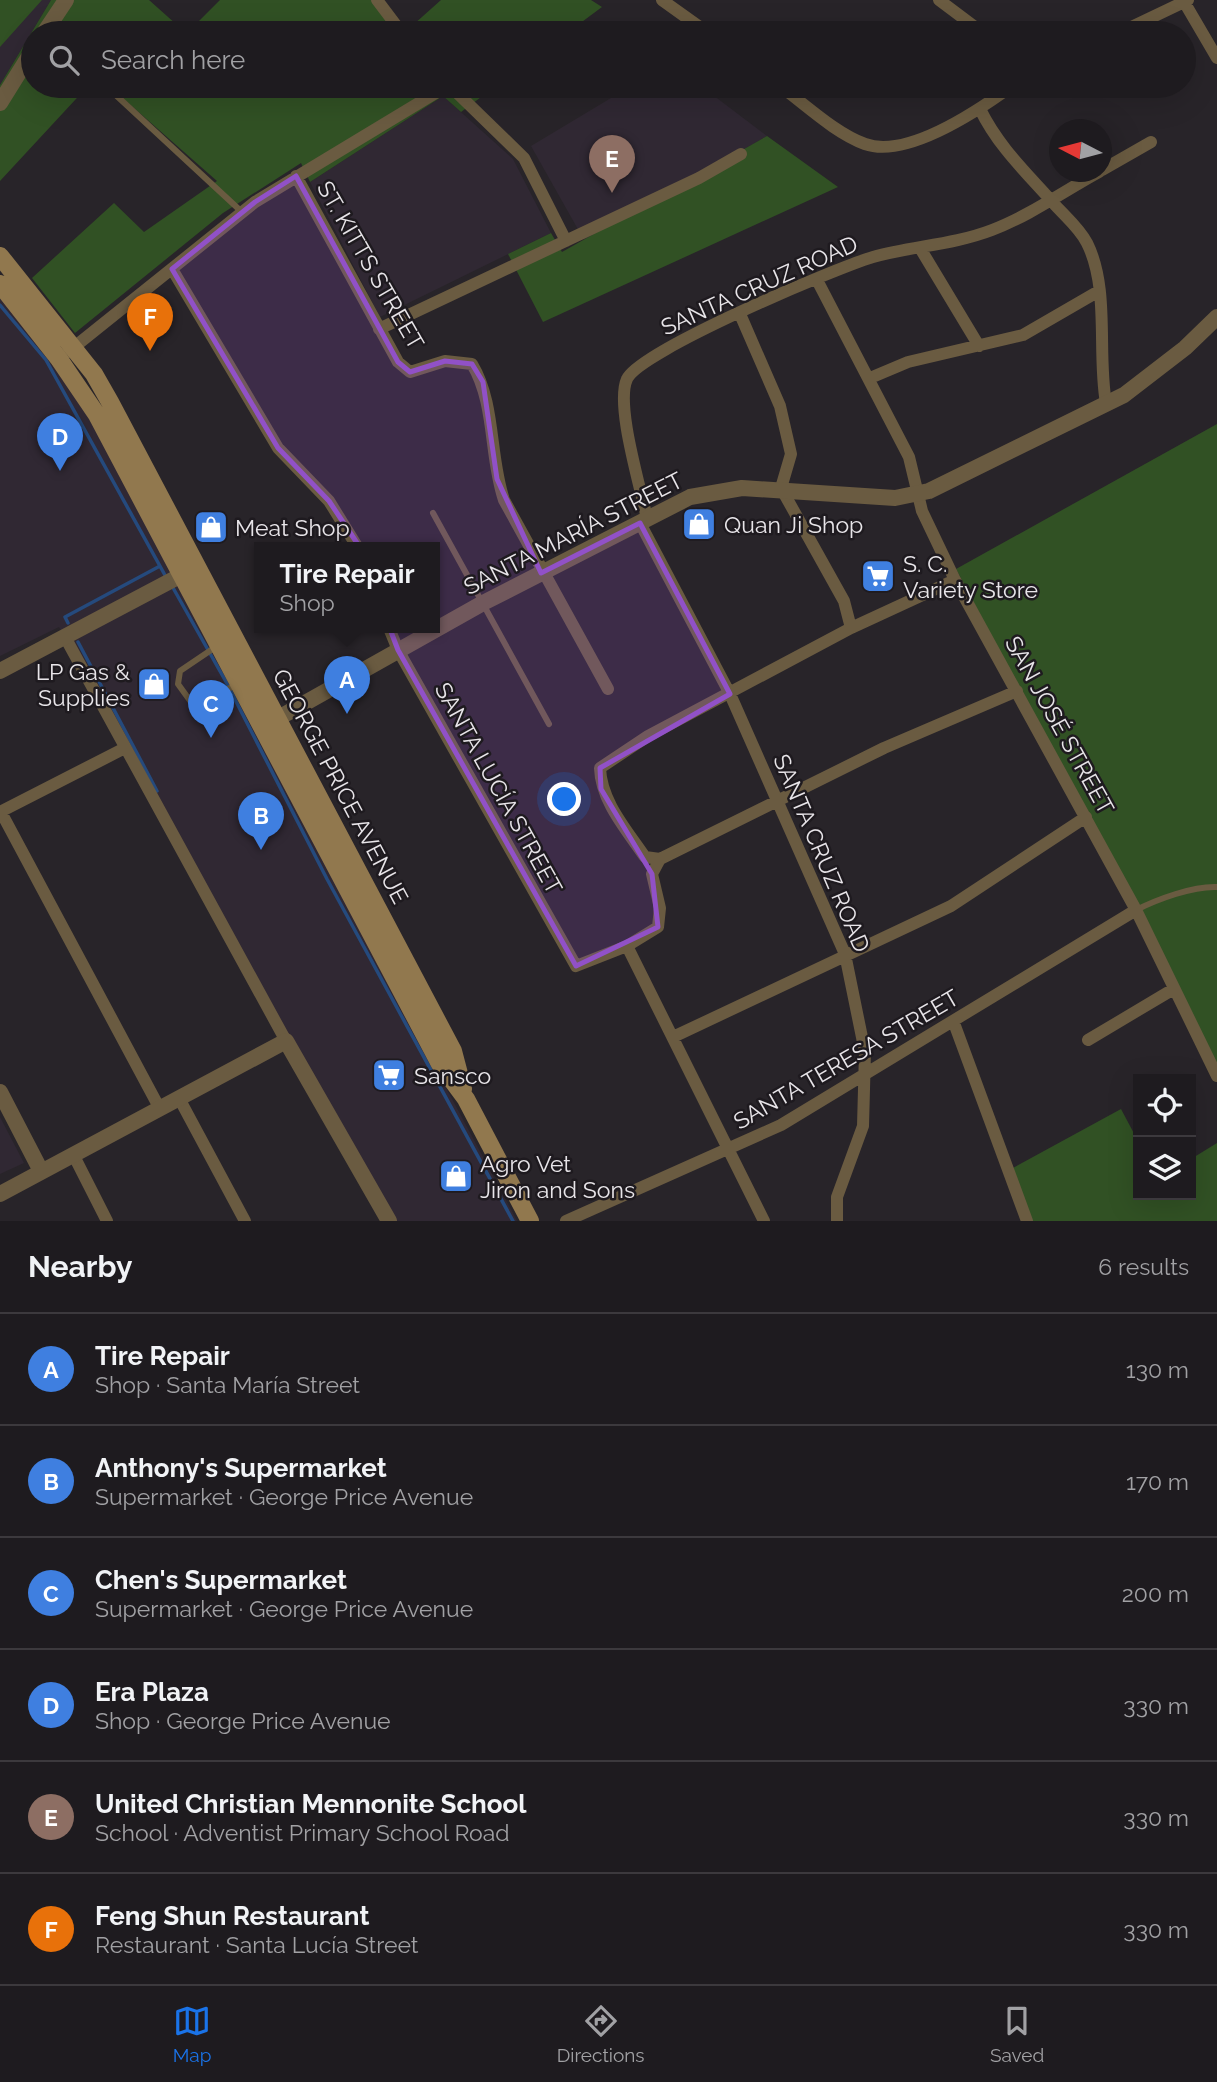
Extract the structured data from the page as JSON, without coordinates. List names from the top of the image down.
{
  "streets": {
    "main road": ["GEORGE PRICE AVENUE"],
    "street": [
      "ST. KITTS STREET",
      "SANTA CRUZ ROAD",
      "SANTA MARÍA STREET",
      "SAN JOSÉ STREET",
      "SANTA LUCÍA STREET",
      "SANTA TERESA STREET"
    ]
  },
  "crossings": [
    ["ST. KITTS STREET", "SANTA MARÍA STREET"],
    ["SANTA CRUZ ROAD", "SANTA MARÍA STREET"],
    ["SANTA CRUZ ROAD", "SAN JOSÉ STREET"],
    ["SANTA CRUZ ROAD", "SANTA TERESA STREET"],
    ["SANTA MARÍA STREET", "SAN JOSÉ STREET"],
    ["SANTA MARÍA STREET", "GEORGE PRICE AVENUE"],
    ["SANTA MARÍA STREET", "SANTA LUCÍA STREET"],
    ["SAN JOSÉ STREET", "SANTA TERESA STREET"]
  ],
  "places": {
    "shop": [
      "Quan Ji Shop",
      "Meat Shop",
      "LP Gas & Supplies",
      "Agro Vet Jiron and Sons"
    ],
    "supermarket": ["S. C. Variety Store", "Sansco"]
  },
  "north": "left",
  "page": {
    "search": "Search here",
    "pins": [
      "E",
      "F",
      "D",
      "A",
      "C",
      "B"
    ],
    "popup": ["Tire Repair", "Shop"],
    "heading": ["Nearby", "6 results"],
    "list": [
      {
        "mark": "A",
        "name": "Tire Repair",
        "note": "Shop · Santa María Street",
        "value": "130 m"
      },
      {
        "mark": "B",
        "name": "Anthony's Supermarket",
        "note": "Supermarket · George Price Avenue",
        "value": "170 m"
      },
      {
        "mark": "C",
        "name": "Chen's Supermarket",
        "note": "Supermarket · George Price Avenue",
        "value": "200 m"
      },
      {
        "mark": "D",
        "name": "Era Plaza",
        "note": "Shop · George Price Avenue",
        "value": "330 m"
      },
      {
        "mark": "E",
        "name": "United Christian Mennonite School",
        "note": "School · Adventist Primary School Road",
        "value": "330 m"
      },
      {
        "mark": "F",
        "name": "Feng Shun Restaurant",
        "note": "Restaurant · Santa Lucía Street",
        "value": "330 m"
      }
    ],
    "nav": ["Map", "Directions", "Saved"]
  }
}
